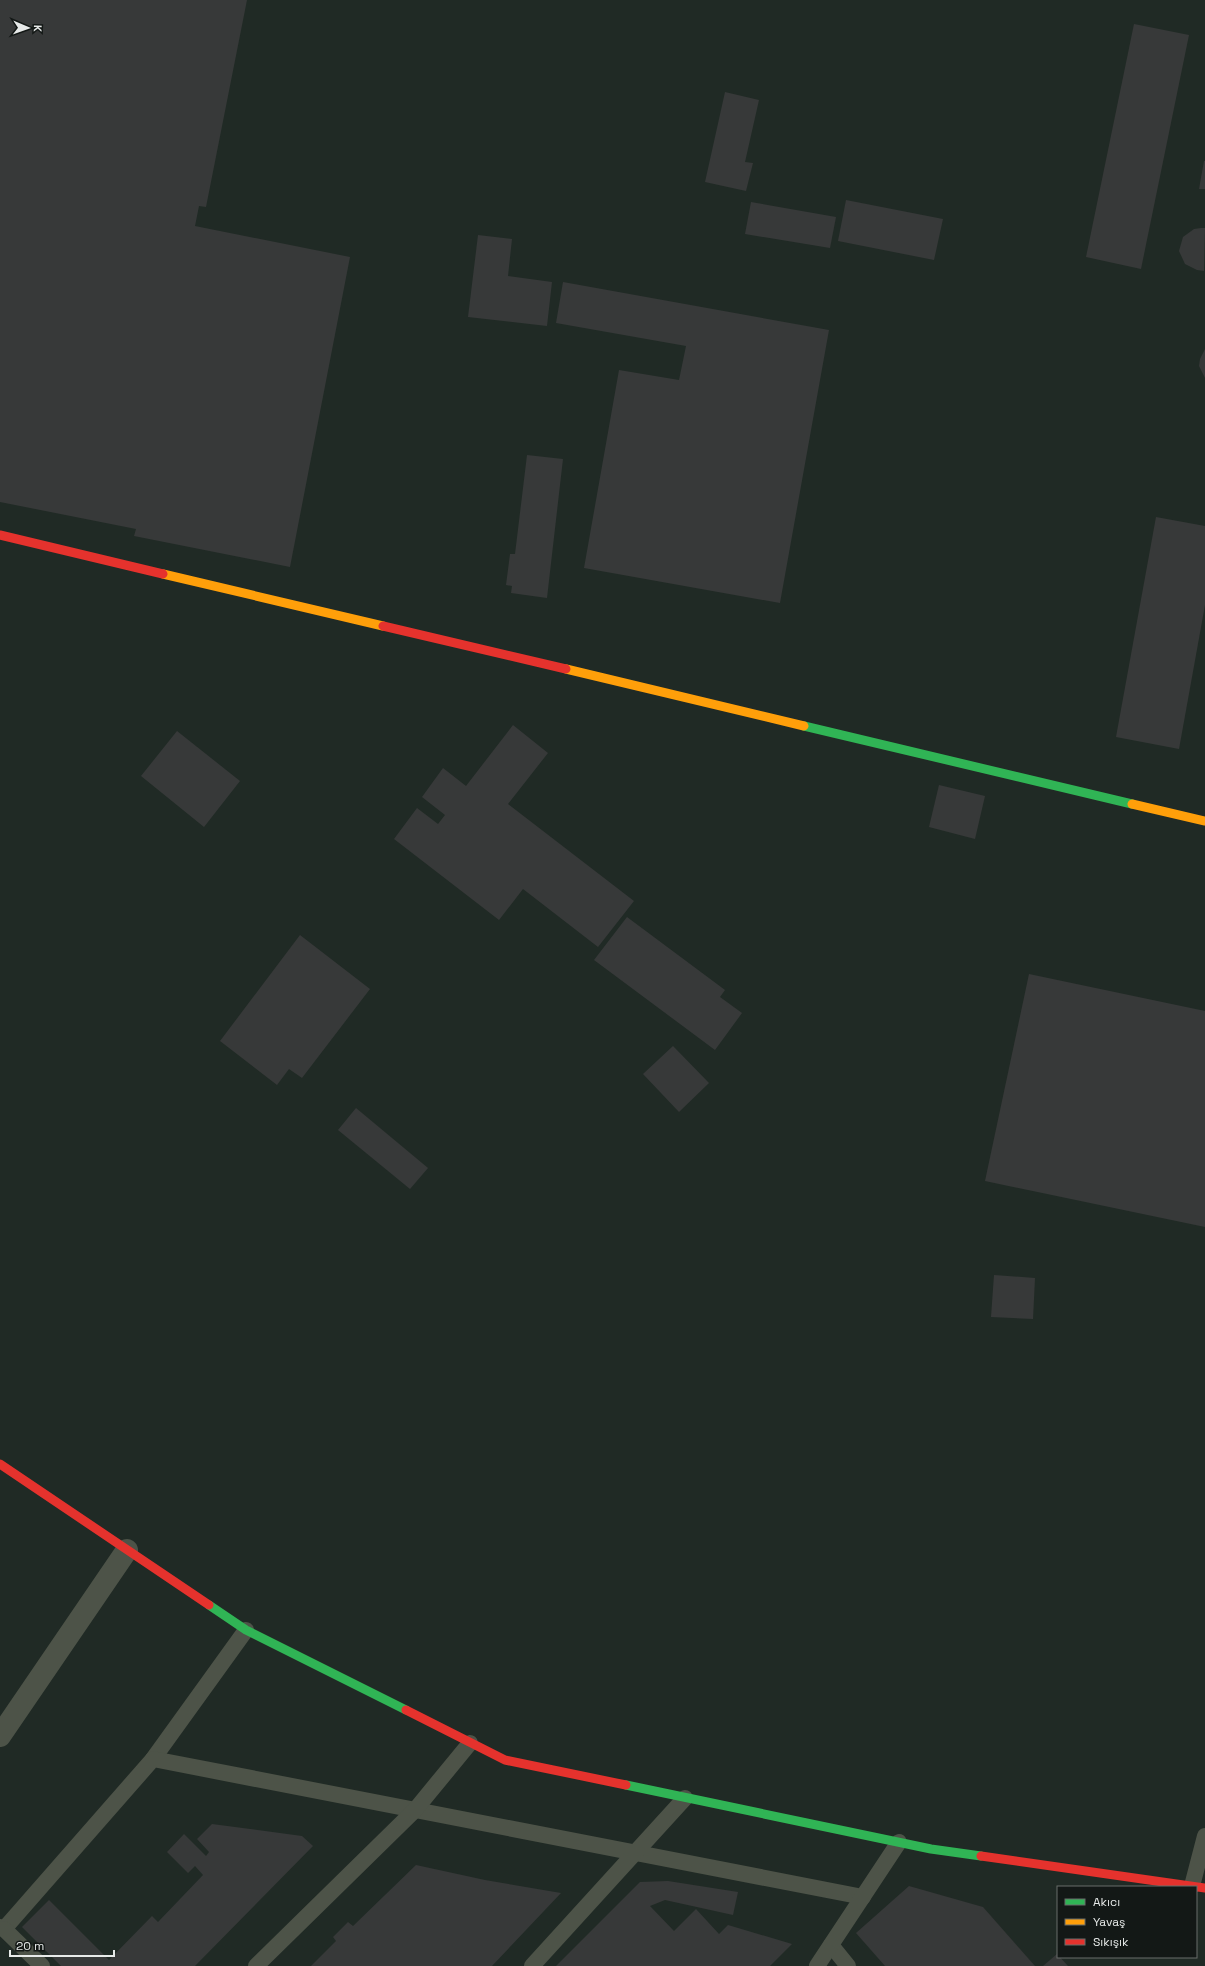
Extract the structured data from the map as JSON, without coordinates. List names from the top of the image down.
{
  "legend": ["Akıcı", "Yavaş", "Sıkışık"],
  "scale_bar": "20 m",
  "north": "right"
}
